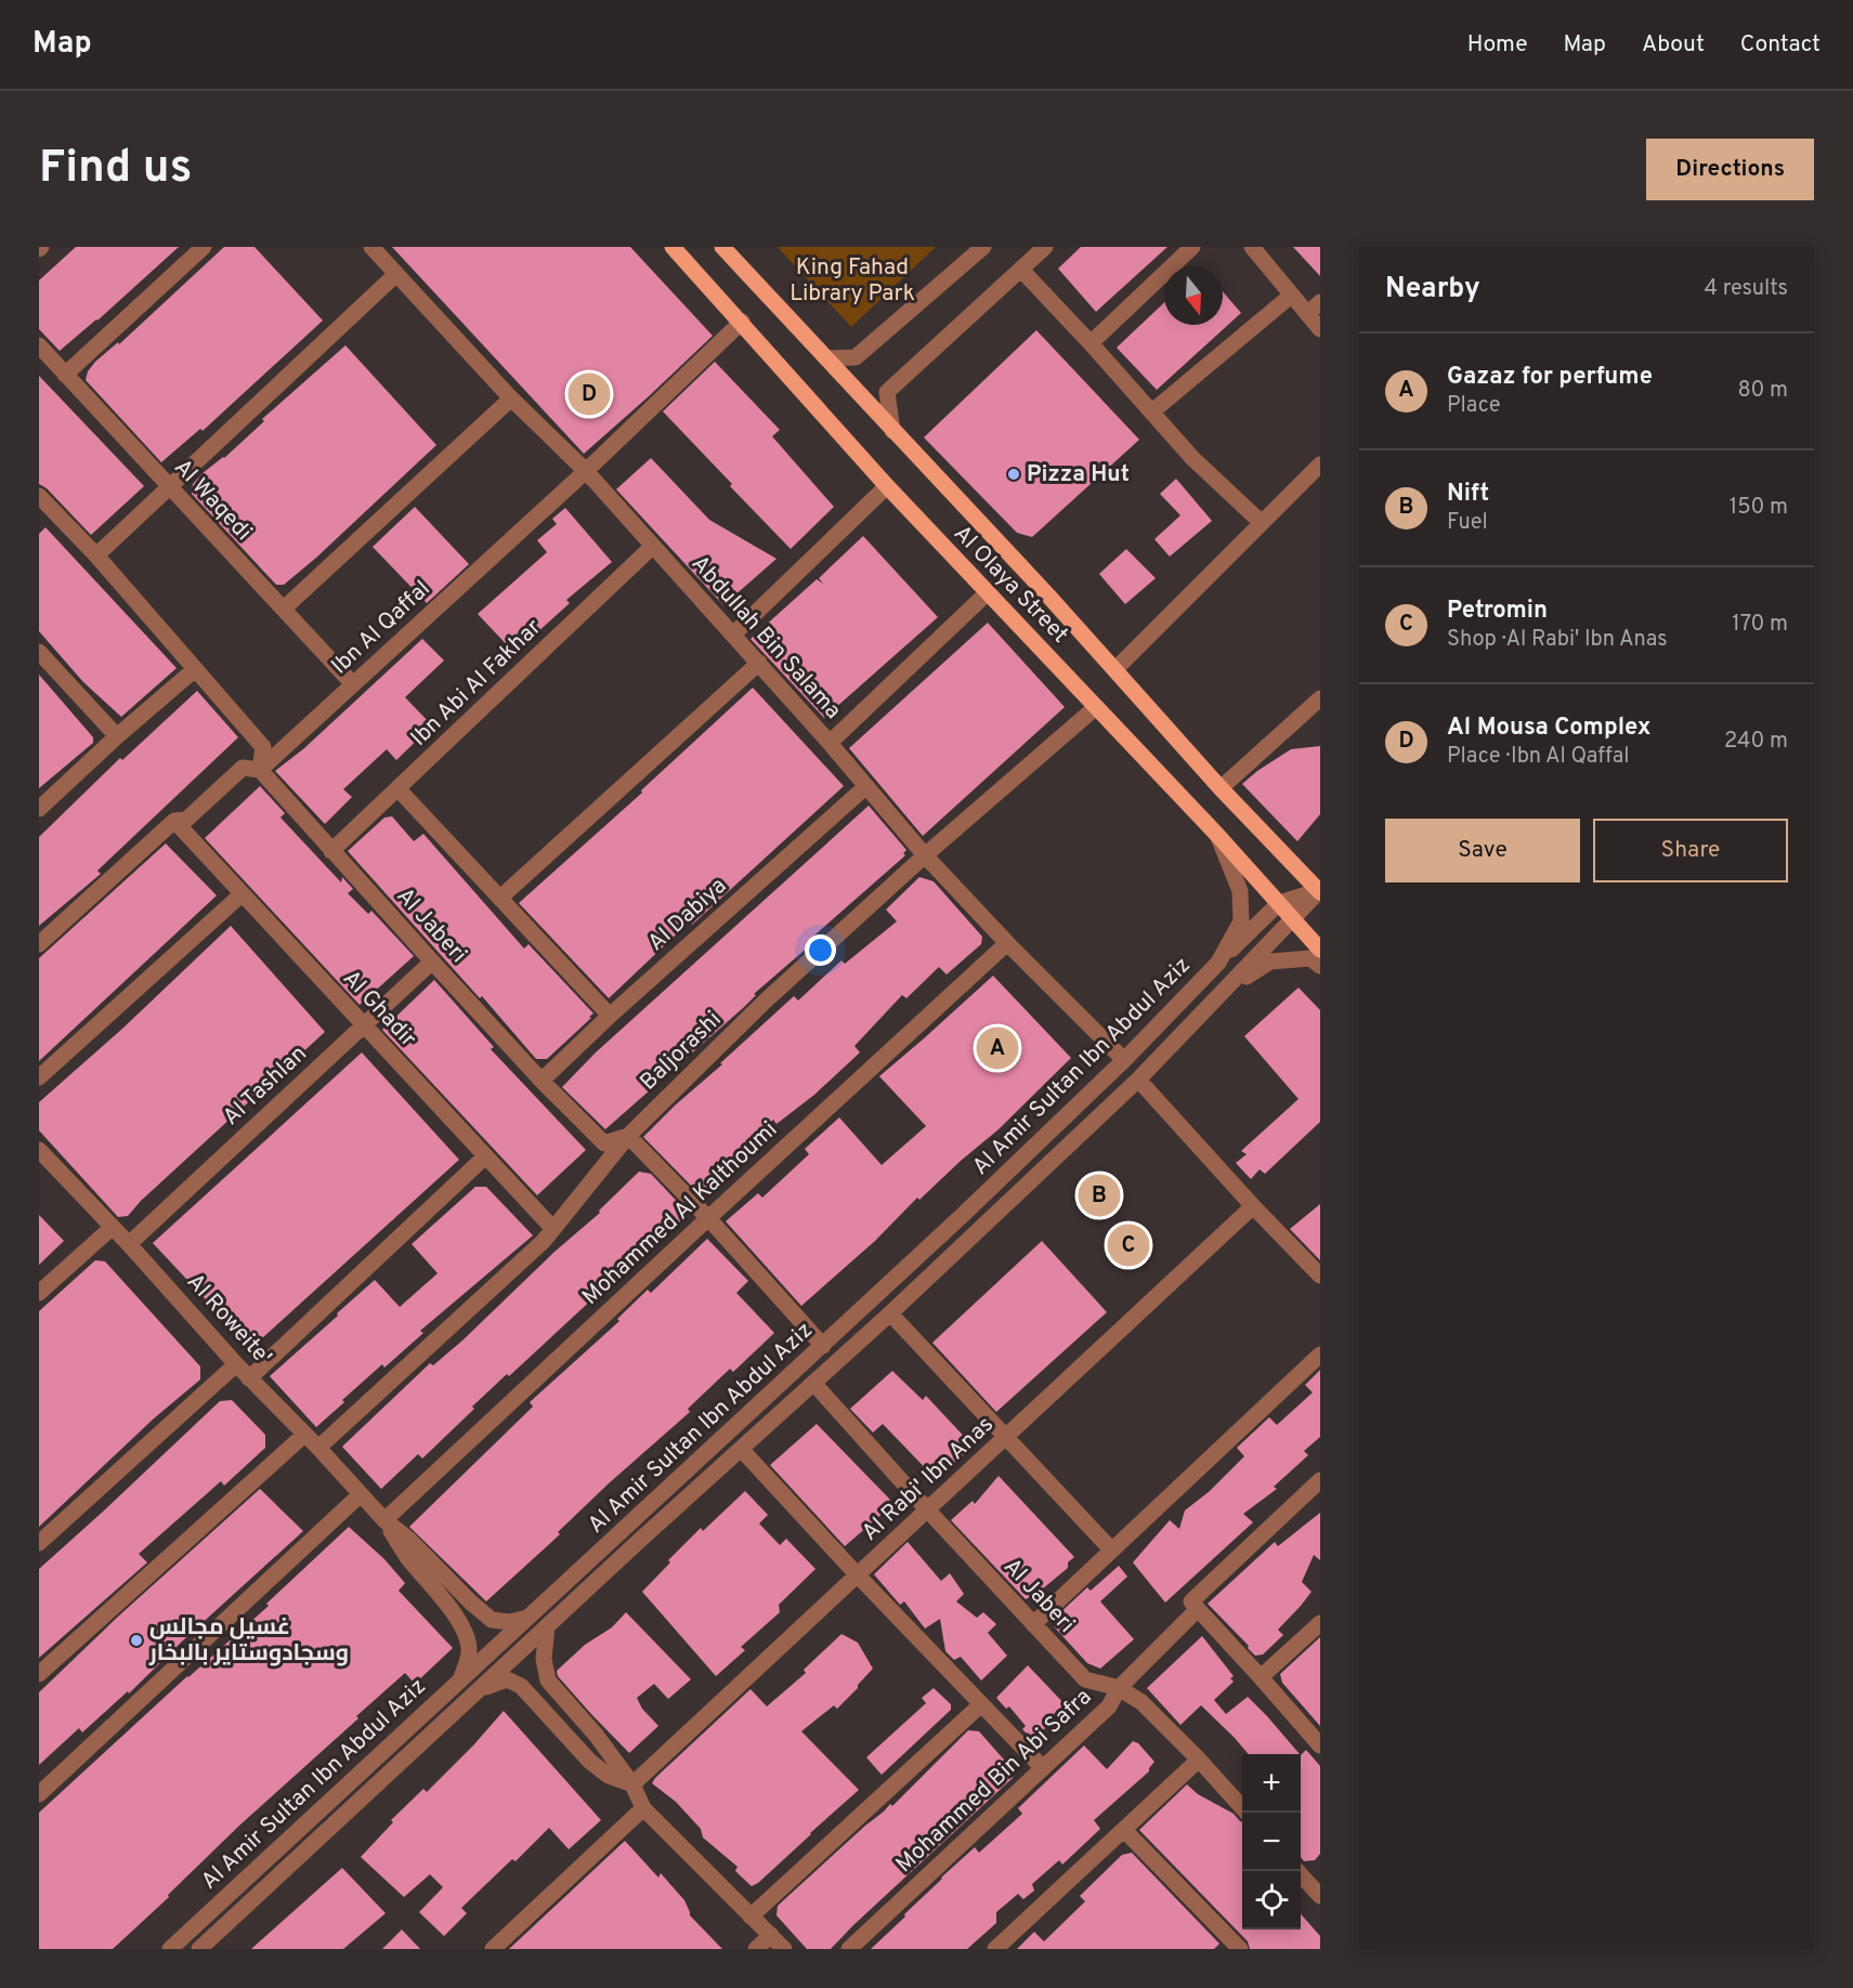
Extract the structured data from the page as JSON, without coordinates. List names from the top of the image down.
{
  "streets": {
    "main road": ["Al Olaya Street"],
    "street": [
      "Al Waqedi",
      "Ibn Al Qaffal",
      "Abdullah Bin Salama",
      "Ibn Abi Al Fakhar",
      "Al Dabiya",
      "Al Jaberi",
      "Al Ghadir",
      "Baljorashi",
      "Al Amir Sultan Ibn Abdul Aziz",
      "Al Tashlan",
      "Mohammed Al Kalthoumi",
      "Al Roweite'",
      "Al Rabi' Ibn Anas",
      "Mohammed Bin Abi Safra"
    ]
  },
  "crossings": [
    ["Al Waqedi", "Ibn Al Qaffal"],
    ["Al Olaya Street", "Ibn Al Qaffal"],
    ["Al Olaya Street", "Baljorashi"],
    ["Al Olaya Street", "Al Amir Sultan Ibn Abdul Aziz"],
    ["Ibn Al Qaffal", "Abdullah Bin Salama"],
    ["Ibn Al Qaffal", "Al Jaberi"],
    ["Ibn Al Qaffal", "Al Ghadir"],
    ["Abdullah Bin Salama", "Ibn Abi Al Fakhar"],
    ["Abdullah Bin Salama", "Al Dabiya"],
    ["Abdullah Bin Salama", "Baljorashi"],
    ["Abdullah Bin Salama", "Al Amir Sultan Ibn Abdul Aziz"],
    ["Abdullah Bin Salama", "Mohammed Al Kalthoumi"],
    ["Ibn Abi Al Fakhar", "Al Jaberi"],
    ["Al Dabiya", "Al Jaberi"],
    ["Al Jaberi", "Baljorashi"],
    ["Al Jaberi", "Al Amir Sultan Ibn Abdul Aziz"],
    ["Al Jaberi", "Al Tashlan"],
    ["Al Jaberi", "Al Rabi' Ibn Anas"],
    ["Al Jaberi", "Mohammed Bin Abi Safra"],
    ["Al Ghadir", "Baljorashi"],
    ["Al Ghadir", "Al Tashlan"],
    ["Baljorashi", "Al Roweite'"],
    ["Al Tashlan", "Al Roweite'"],
    ["Mohammed Al Kalthoumi", "Al Roweite'"]
  ],
  "parks": ["King Fahad Library Park"],
  "places": ["Pizza Hut", "غسيل مجالس وسجادوستاير بالبخار"],
  "north": "bottom",
  "page": {
    "header": "Map",
    "nav": [
      "Home",
      "Map",
      "About",
      "Contact"
    ],
    "buttons": [
      "Directions",
      ["Save", "Share"]
    ],
    "title": "Find us",
    "heading": ["Nearby", "4 results"],
    "list": [
      {
        "mark": "A",
        "name": "Gazaz for perfume",
        "note": "Place",
        "value": "80 m"
      },
      {
        "mark": "B",
        "name": "Nift",
        "note": "Fuel",
        "value": "150 m"
      },
      {
        "mark": "C",
        "name": "Petromin",
        "note": "Shop · Al Rabi' Ibn Anas",
        "value": "170 m"
      },
      {
        "mark": "D",
        "name": "Al Mousa Complex",
        "note": "Place · Ibn Al Qaffal",
        "value": "240 m"
      }
    ],
    "pins": [
      "D",
      "A",
      "B",
      "C"
    ],
    "map_buttons": ["+", "−"]
  }
}
